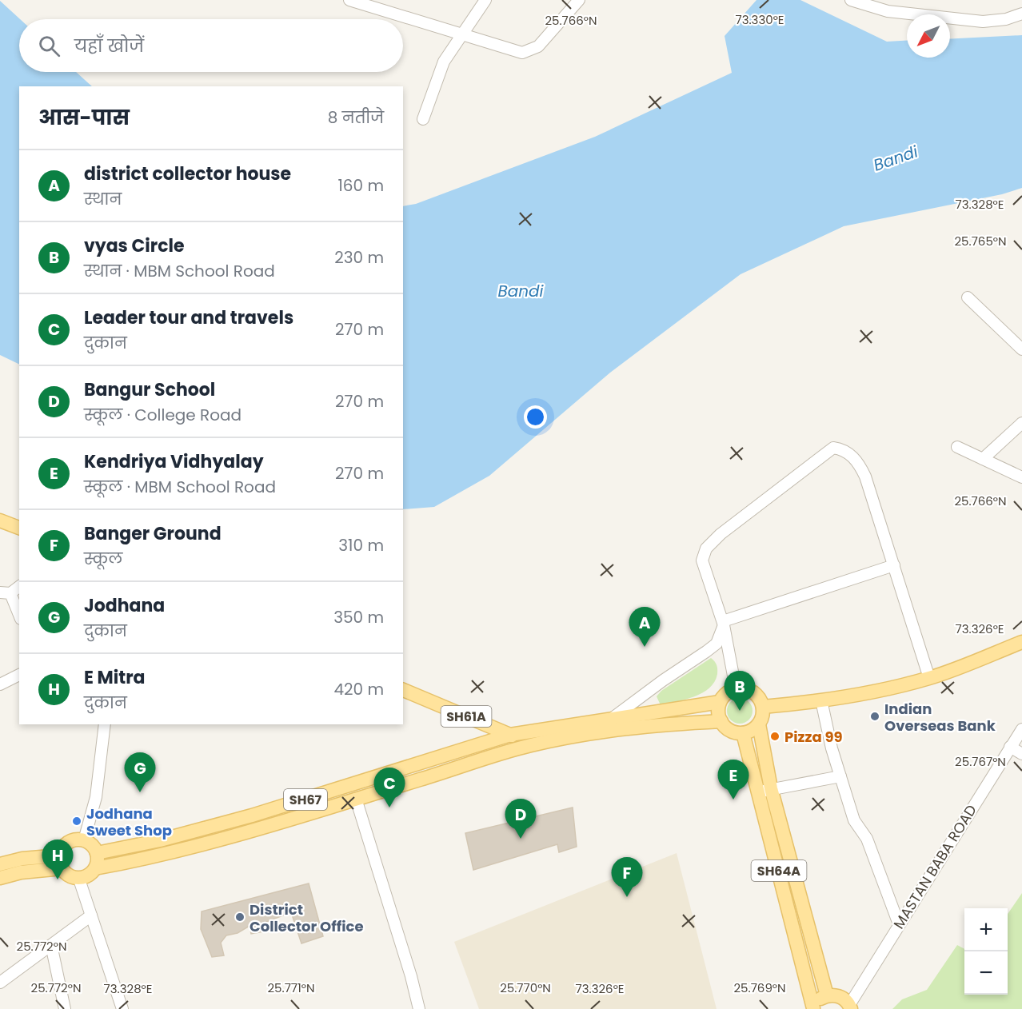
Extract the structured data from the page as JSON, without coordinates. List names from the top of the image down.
{
  "streets": {
    "main road": ["SH61A", "SH67", "SH64A"],
    "street": ["MASTAN BABA ROAD"]
  },
  "crossings": [
    ["SH61A", "SH67"],
    ["SH67", "SH64A"]
  ],
  "water": ["Bandi"],
  "places": [
    "Indian Overseas Bank",
    "Pizza 99",
    "Jodhana Sweet Shop",
    "District Collector Office"
  ],
  "north": "bottom left",
  "page": {
    "search": "यहाँ खोजें",
    "heading": ["आस-पास", "8 नतीजे"],
    "list": [
      {
        "mark": "A",
        "name": "district collector house",
        "note": "स्थान",
        "value": "160 m"
      },
      {
        "mark": "B",
        "name": "vyas Circle",
        "note": "स्थान · MBM School Road",
        "value": "230 m"
      },
      {
        "mark": "C",
        "name": "Leader tour and travels",
        "note": "दुकान",
        "value": "270 m"
      },
      {
        "mark": "D",
        "name": "Bangur School",
        "note": "स्कूल · College Road",
        "value": "270 m"
      },
      {
        "mark": "E",
        "name": "Kendriya Vidhyalay",
        "note": "स्कूल · MBM School Road",
        "value": "270 m"
      },
      {
        "mark": "F",
        "name": "Banger Ground",
        "note": "स्कूल",
        "value": "310 m"
      },
      {
        "mark": "G",
        "name": "Jodhana",
        "note": "दुकान",
        "value": "350 m"
      },
      {
        "mark": "H",
        "name": "E Mitra",
        "note": "दुकान",
        "value": "420 m"
      }
    ],
    "pins": [
      "A",
      "B",
      "G",
      "E",
      "C",
      "D",
      "H",
      "F"
    ],
    "map_buttons": ["+", "−"]
  },
  "coordinates": [
    "73.330°E",
    "25.766°N",
    "73.328°E",
    "25.765°N",
    "73.326°E",
    "25.767°N",
    "25.772°N",
    "25.771°N",
    "25.770°N",
    "25.769°N"
  ]
}
